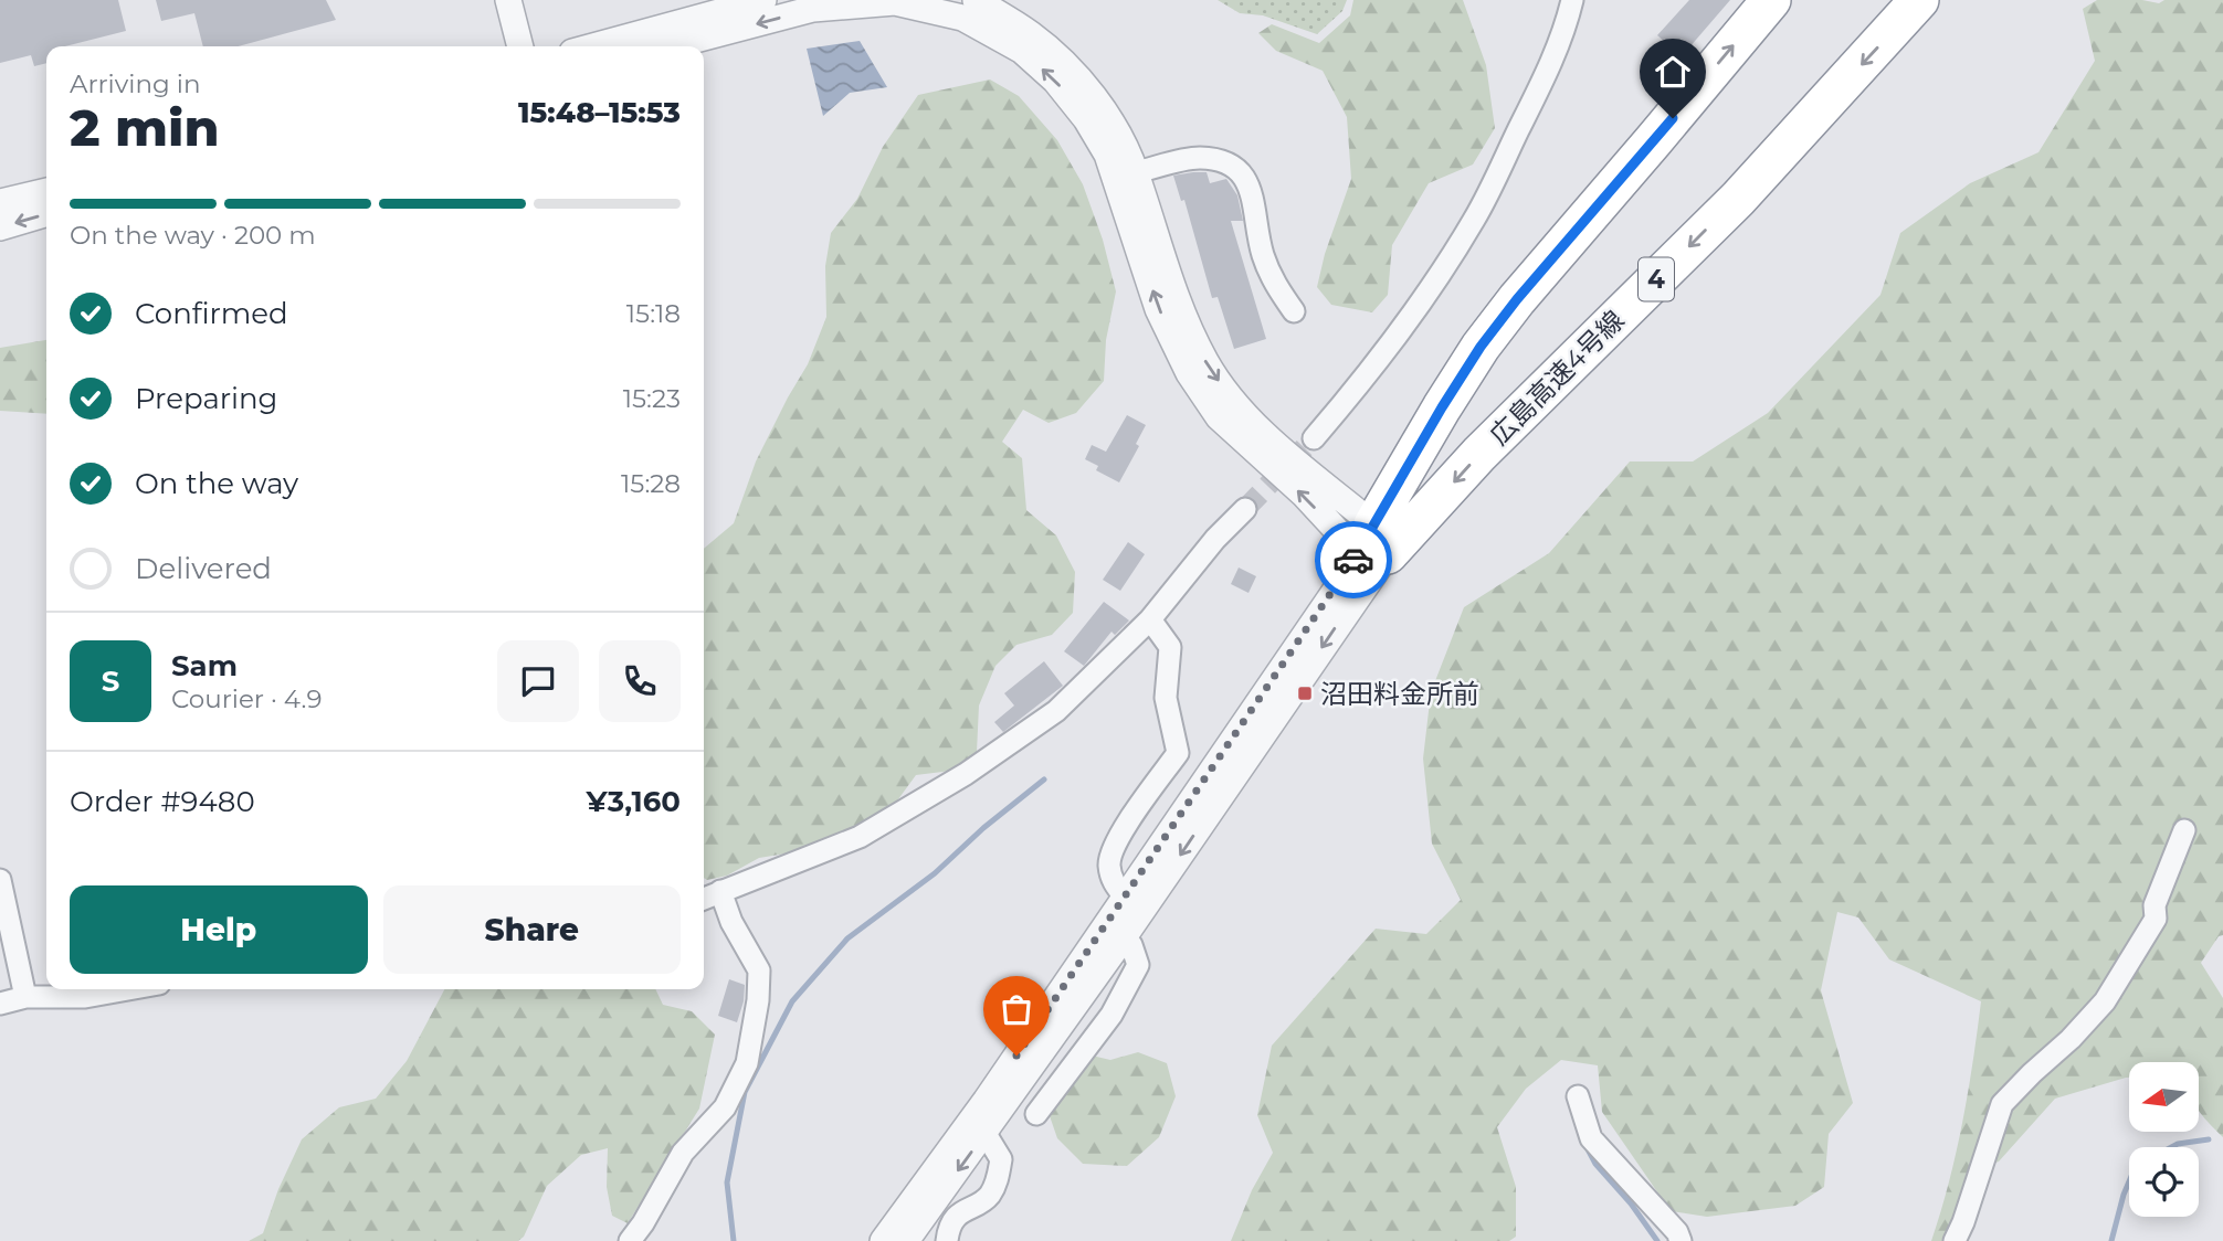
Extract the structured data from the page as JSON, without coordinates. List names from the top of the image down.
{
  "streets": {
    "highway": ["4", "広島高速4号線"]
  },
  "places": {
    "transit": ["沼田料金所前"]
  },
  "north": "left",
  "page": {
    "heading": ["2 min", "Arriving in", "15:48–15:53"],
    "panel": [
      "Sam",
      "Courier · 4.9",
      "Order #9480",
      "¥3,160"
    ],
    "bar": "On the way · 200 m",
    "list": [
      ["Confirmed", "15:18"],
      ["Preparing", "15:23"],
      ["On the way", "15:28"],
      "Delivered"
    ],
    "round": "S",
    "buttons": ["Help", "Share"]
  }
}
